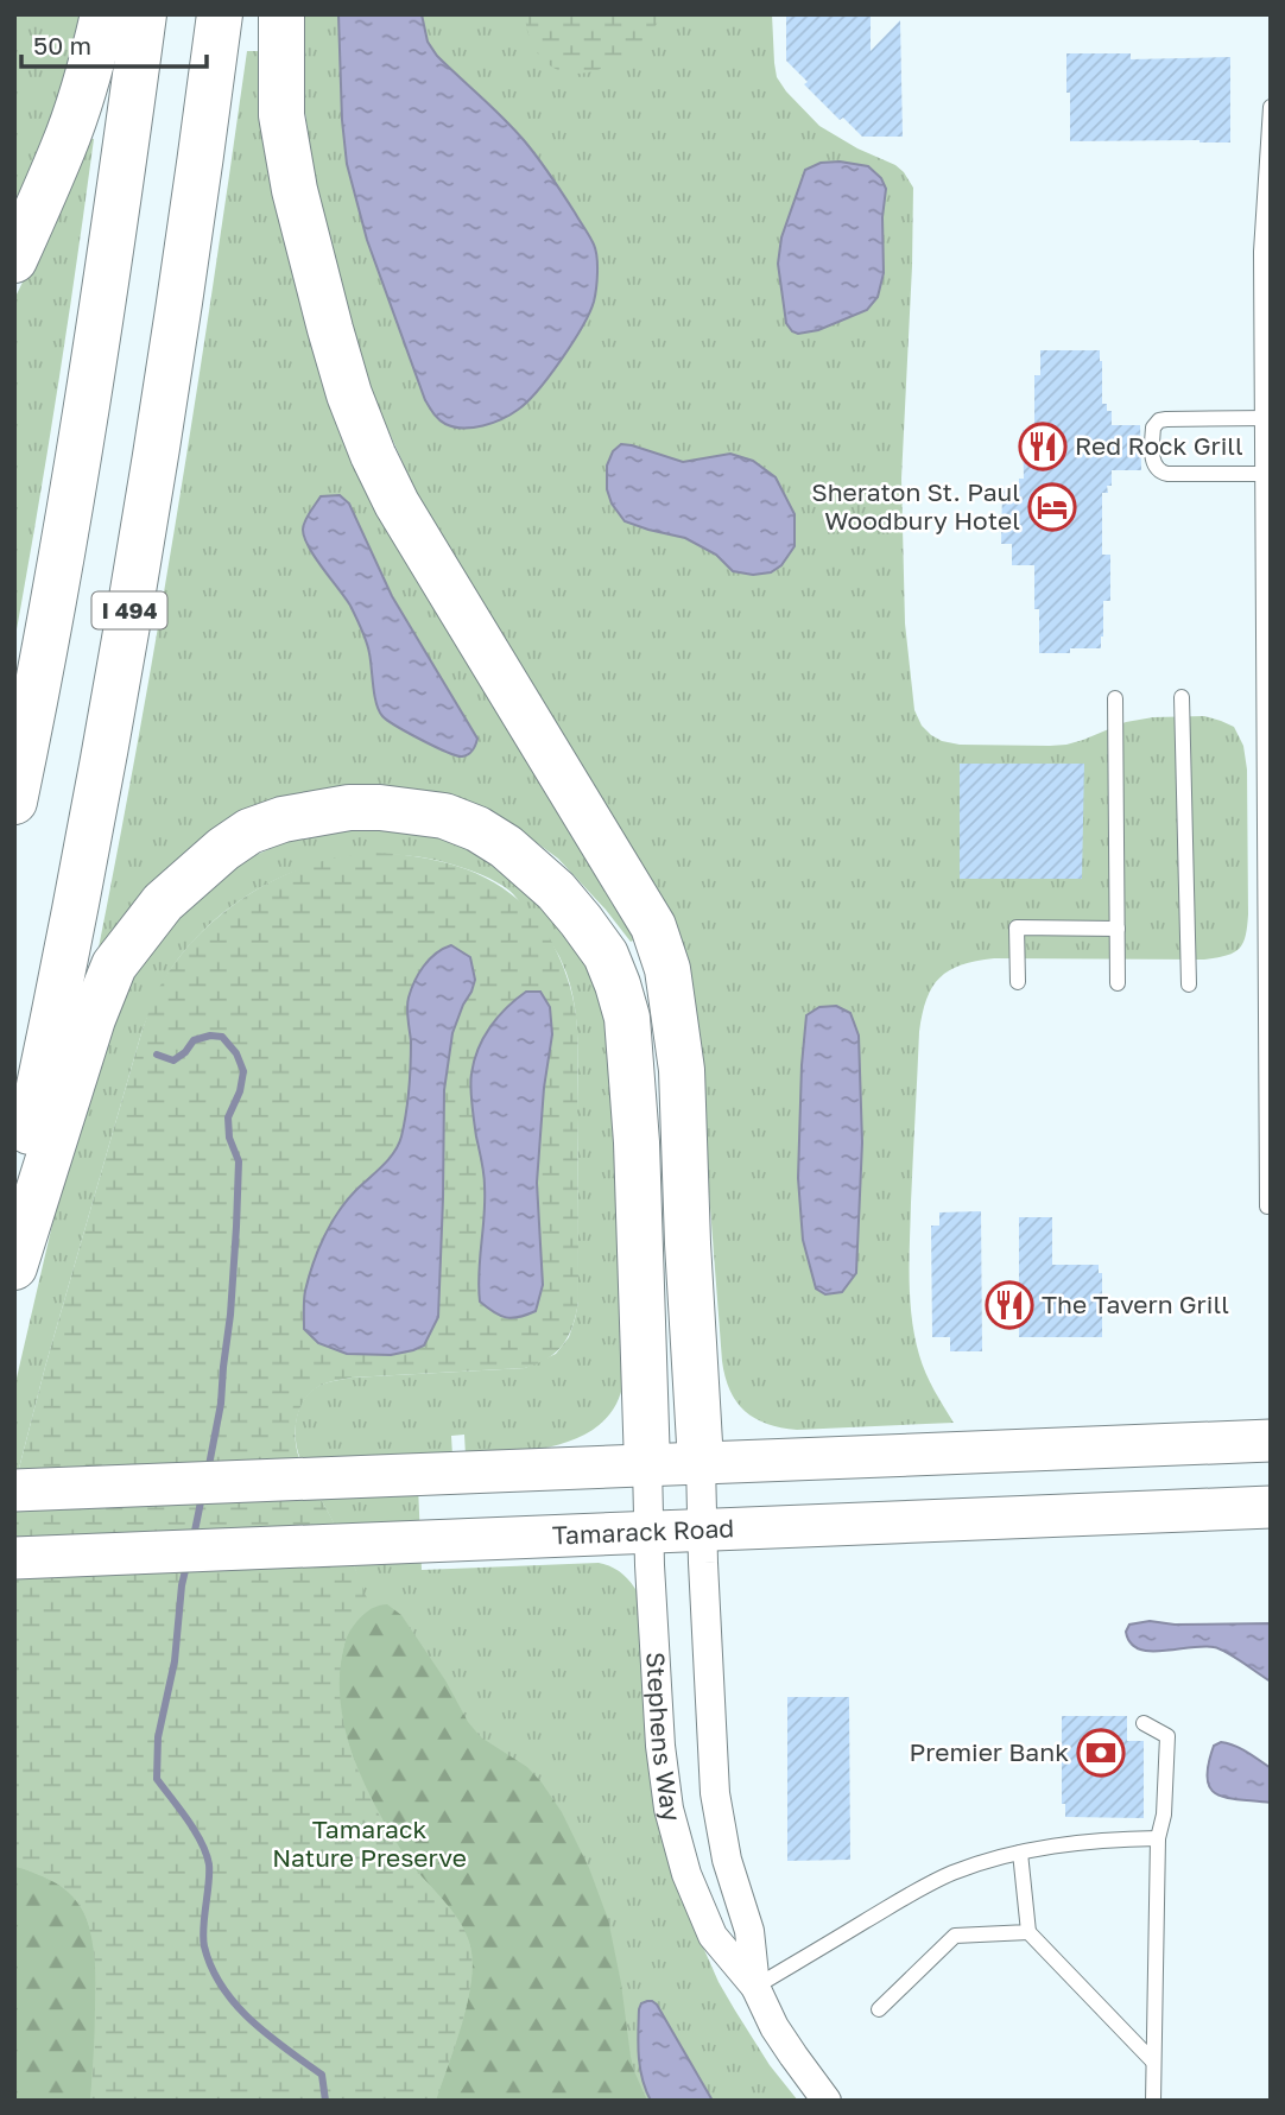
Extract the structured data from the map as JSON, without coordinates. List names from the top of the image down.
{
  "streets": {
    "highway": ["I 494"],
    "street": ["Tamarack Road", "Stephens Way"]
  },
  "crossings": [
    ["Tamarack Road", "Stephens Way"]
  ],
  "parks": ["Tamarack Nature Preserve"],
  "places": {
    "restaurant": ["Red Rock Grill", "The Tavern Grill"],
    "hotel": ["Sheraton St. Paul Woodbury Hotel"],
    "bank": ["Premier Bank"]
  },
  "scale_bar": "50 m"
}
